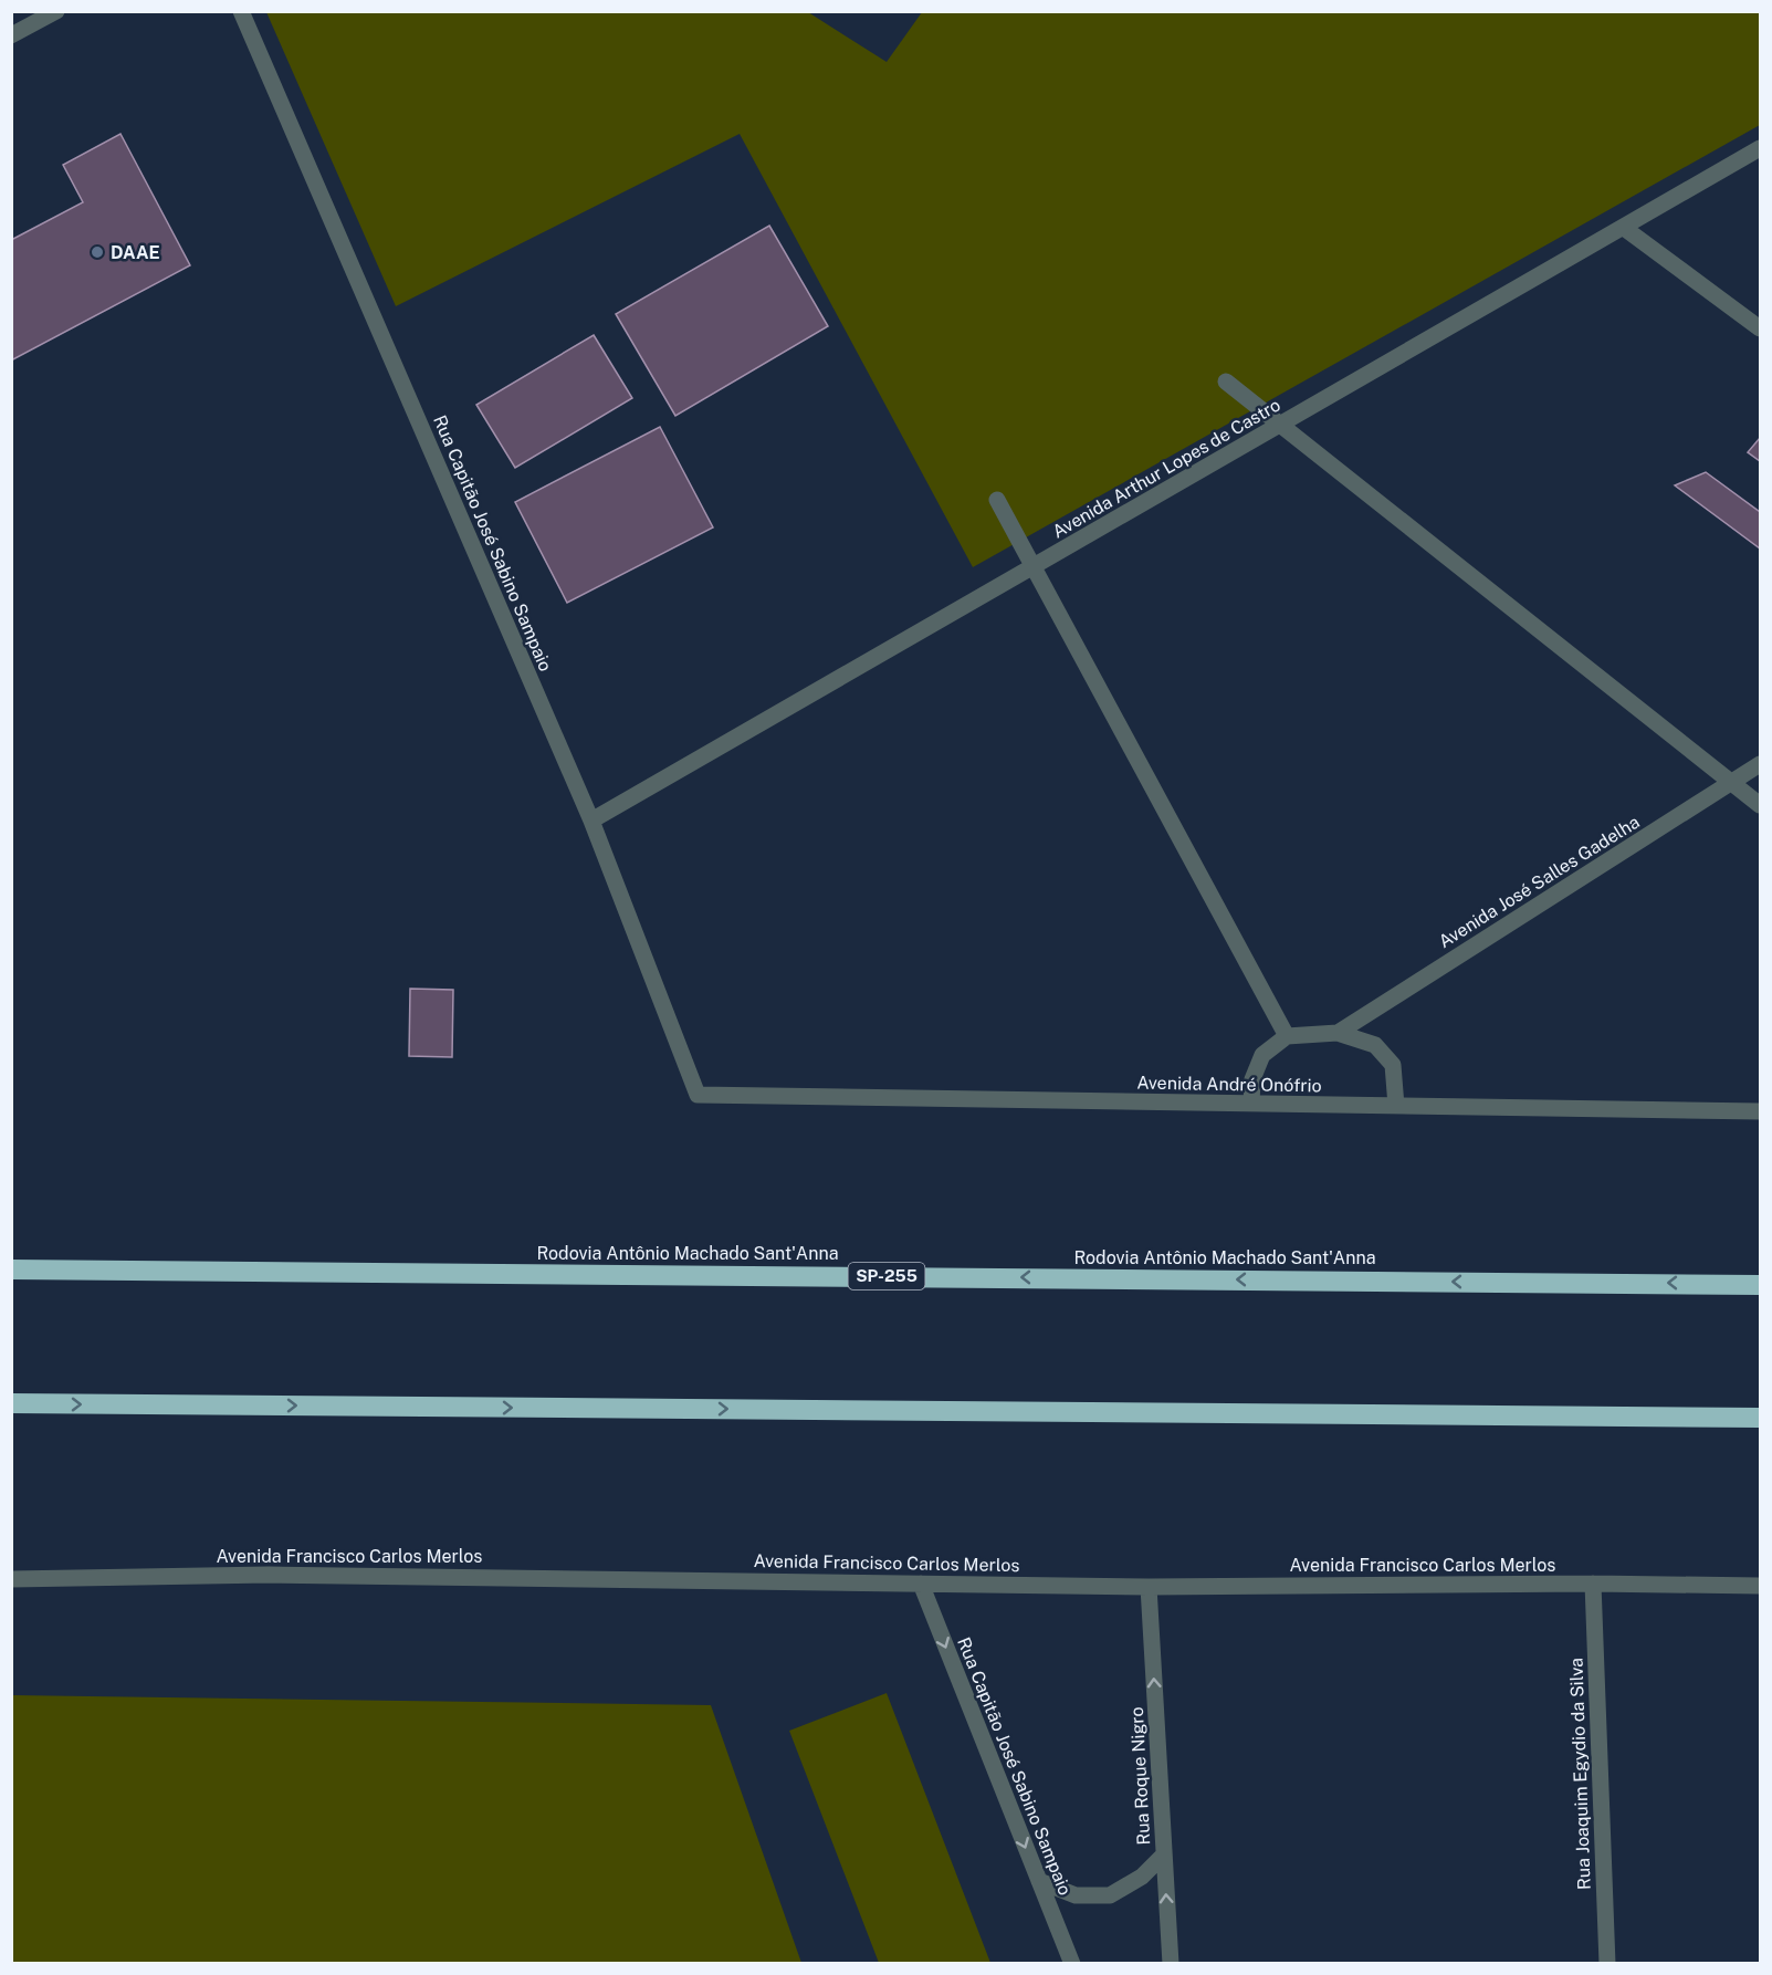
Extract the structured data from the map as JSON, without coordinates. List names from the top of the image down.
{
  "streets": {
    "highway": ["Rodovia Antônio Machado Sant'Anna", "SP-255"],
    "street": [
      "Avenida Arthur Lopes de Castro",
      "Rua Capitão José Sabino Sampaio",
      "Avenida José Salles Gadelha",
      "Avenida André Onófrio",
      "Avenida Francisco Carlos Merlos",
      "Rua Joaquim Egydio da Silva",
      "Rua Roque Nigro"
    ]
  },
  "crossings": [
    ["Avenida Arthur Lopes de Castro", "Rua Capitão José Sabino Sampaio"],
    ["Rua Capitão José Sabino Sampaio", "Avenida André Onófrio"],
    ["Rua Capitão José Sabino Sampaio", "Avenida Francisco Carlos Merlos"],
    ["Avenida Francisco Carlos Merlos", "Rua Joaquim Egydio da Silva"],
    ["Avenida Francisco Carlos Merlos", "Rua Roque Nigro"]
  ],
  "one_way": ["Rua Roque Nigro"],
  "places": ["DAAE"]
}
